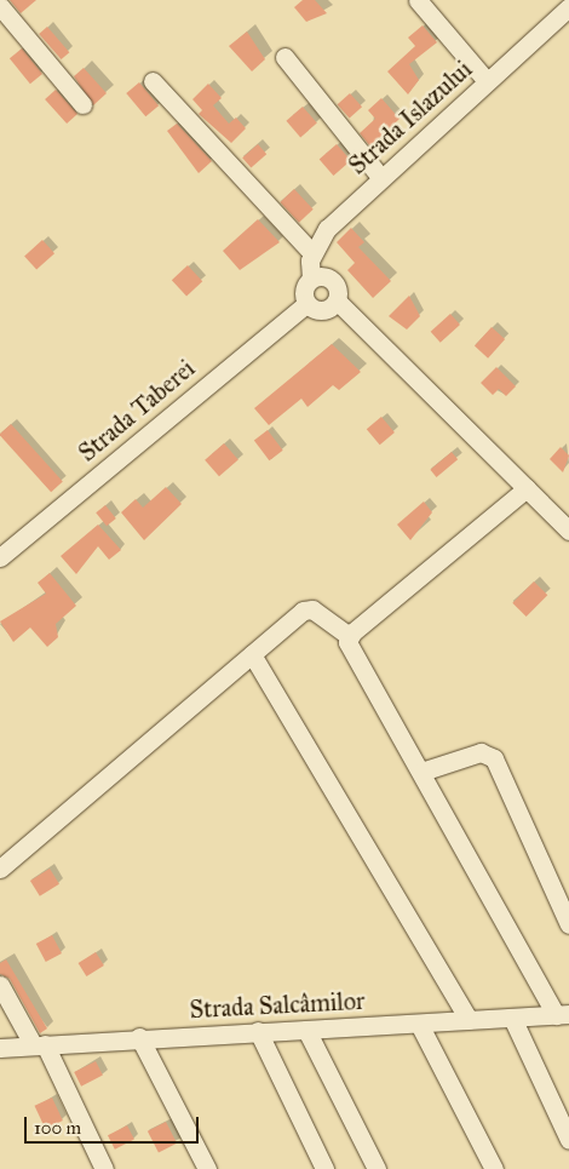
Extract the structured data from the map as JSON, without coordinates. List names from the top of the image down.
{
  "streets": {
    "street": ["Strada Islazului", "Strada Taberei", "Strada Salcâmilor"]
  },
  "crossings": [
    ["Strada Islazului", "Strada Taberei"]
  ],
  "scale_bar": "100 m"
}
